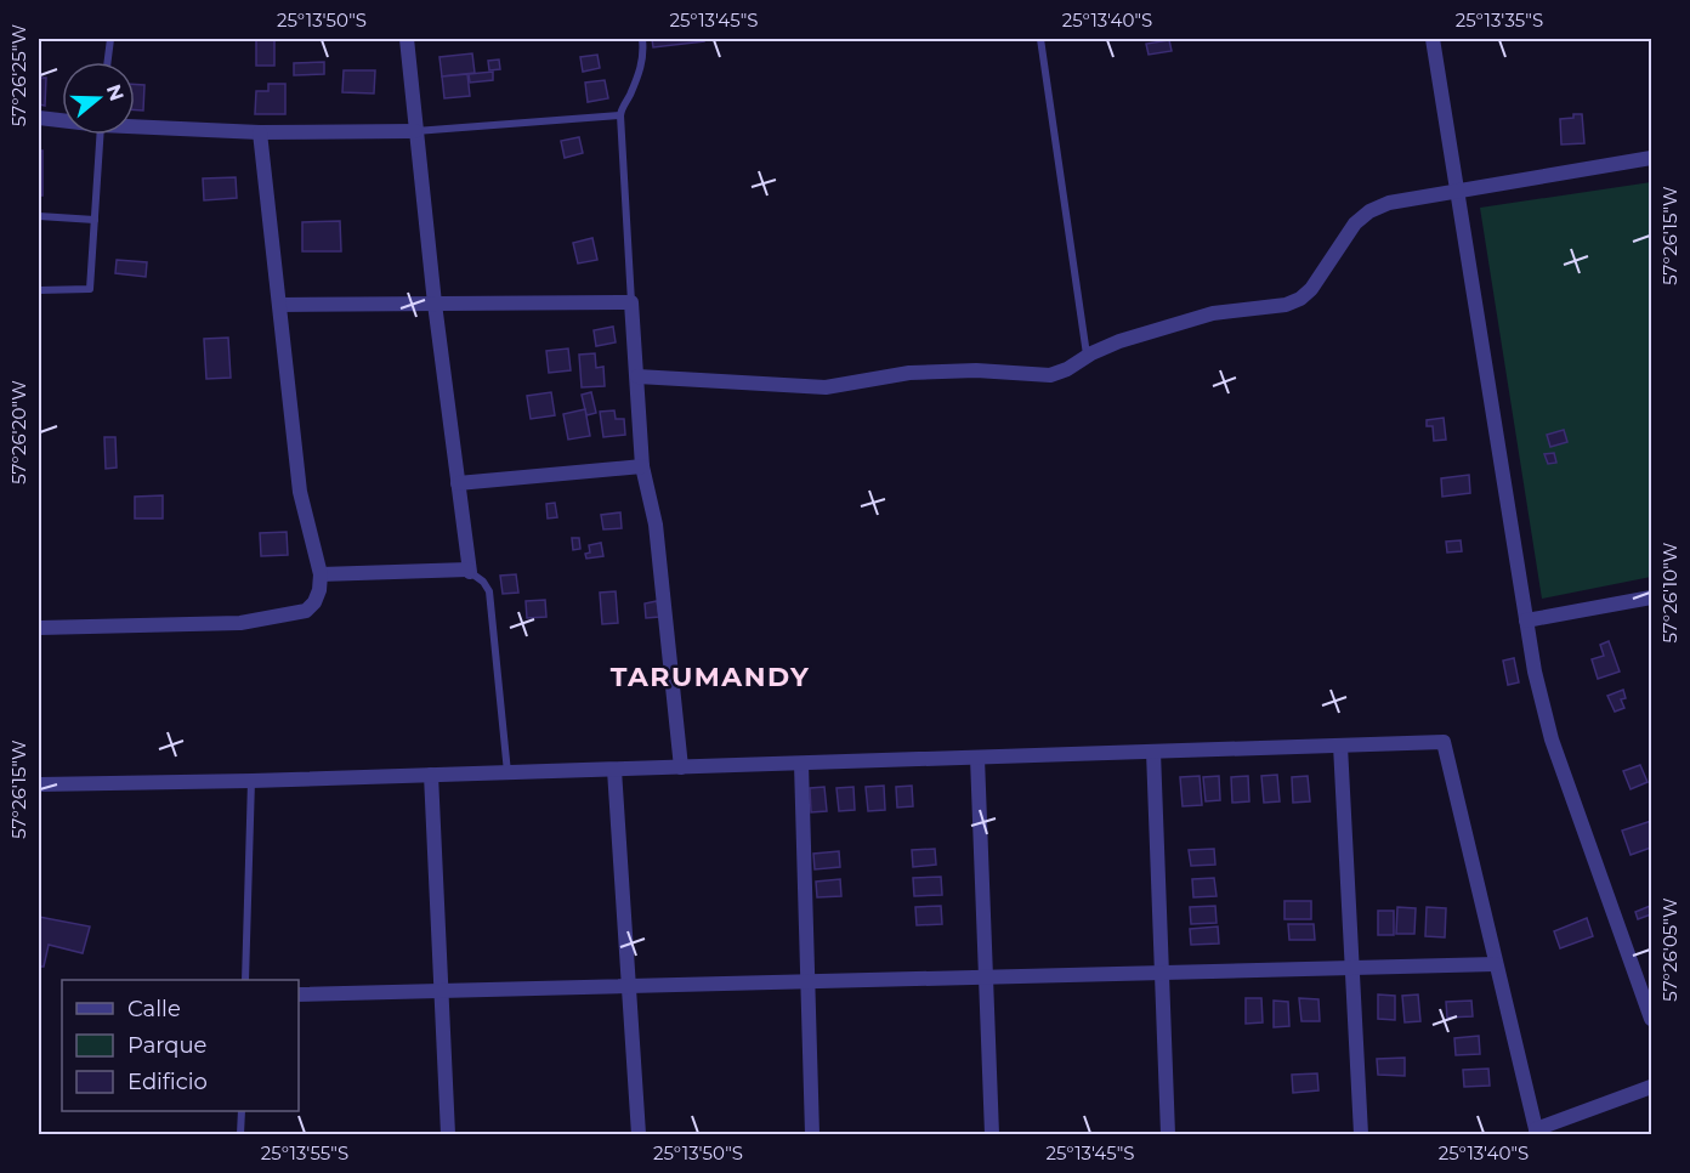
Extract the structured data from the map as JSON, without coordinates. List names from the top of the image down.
{
  "districts": ["TARUMANDY"],
  "legend": ["Calle", "Parque", "Edificio"],
  "north": "right",
  "coordinates": [
    "25°13'50\"S",
    "25°13'45\"S",
    "25°13'40\"S",
    "25°13'35\"S",
    "57°26'25\"W",
    "57°26'15\"W",
    "57°26'20\"W",
    "57°26'10\"W",
    "57°26'05\"W",
    "25°13'55\"S"
  ]
}
